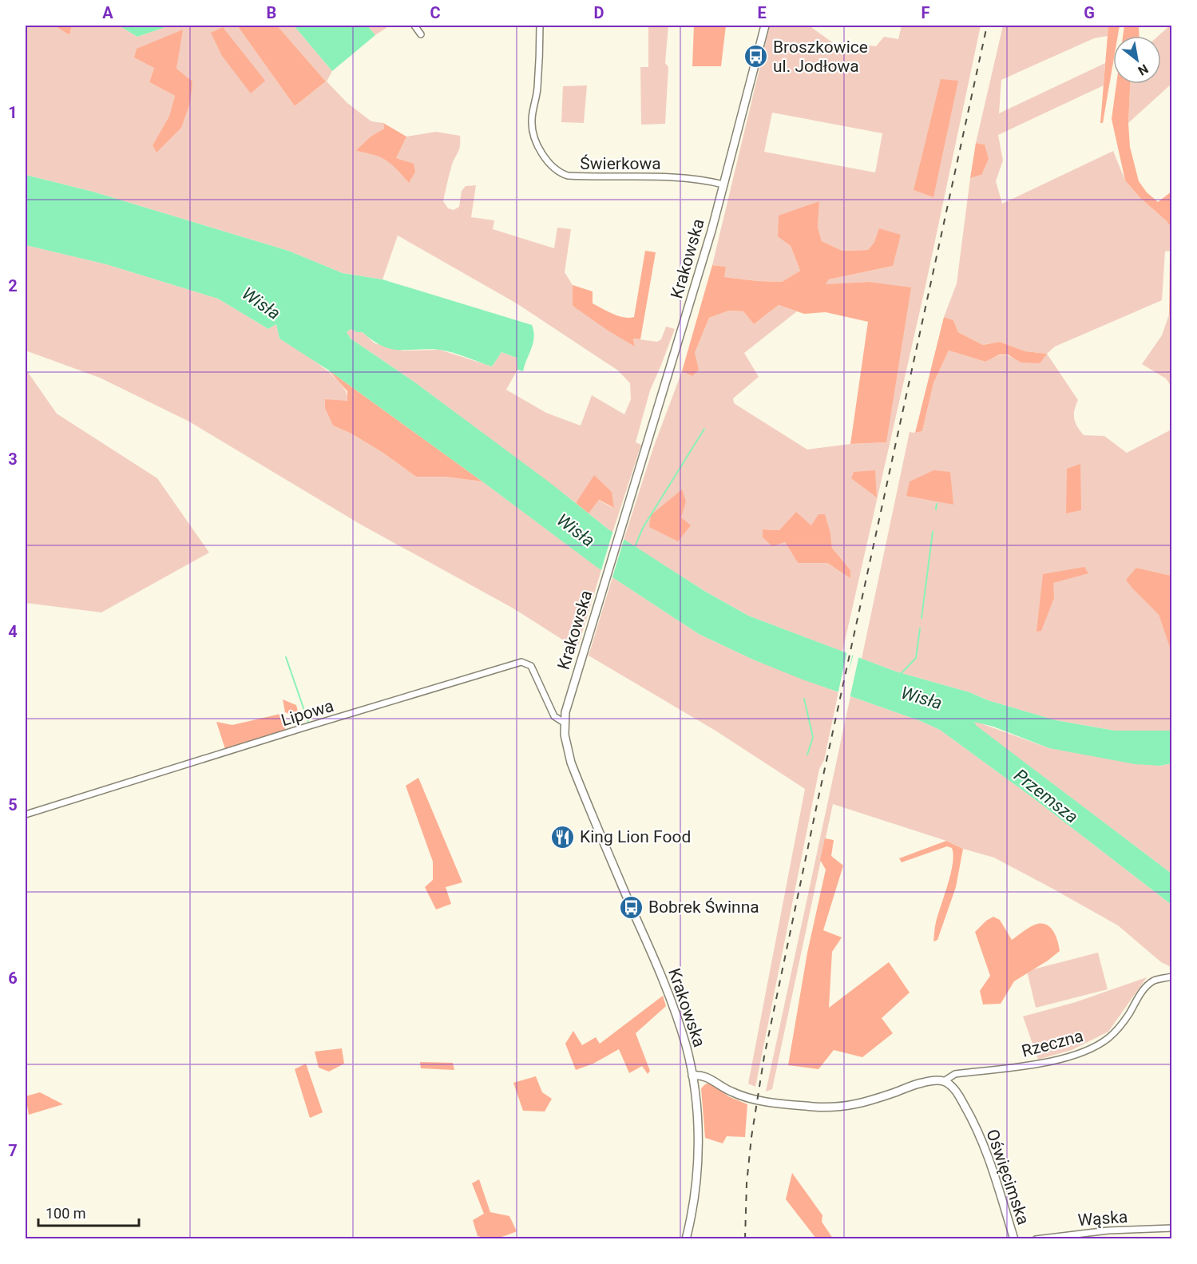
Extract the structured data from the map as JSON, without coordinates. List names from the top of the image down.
{
  "streets": {
    "street": [
      "Świerkowa",
      "Krakowska",
      "Lipowa",
      "Rzeczna",
      "Oświęcimska",
      "Wąska"
    ]
  },
  "crossings": [
    ["Świerkowa", "Krakowska"],
    ["Krakowska", "Lipowa"],
    ["Rzeczna", "Oświęcimska"]
  ],
  "water": ["Wisła", "Przemsza"],
  "places": {
    "bus stop": ["Broszkowice ul. Jodłowa", "Bobrek Świnna"],
    "restaurant": ["King Lion Food"]
  },
  "scale_bar": "100 m",
  "north": "bottom right",
  "grid": {
    "columns": [
      "A",
      "B",
      "C",
      "D",
      "E",
      "F",
      "G"
    ],
    "rows": [
      "1",
      "2",
      "3",
      "4",
      "5",
      "6",
      "7"
    ]
  }
}
